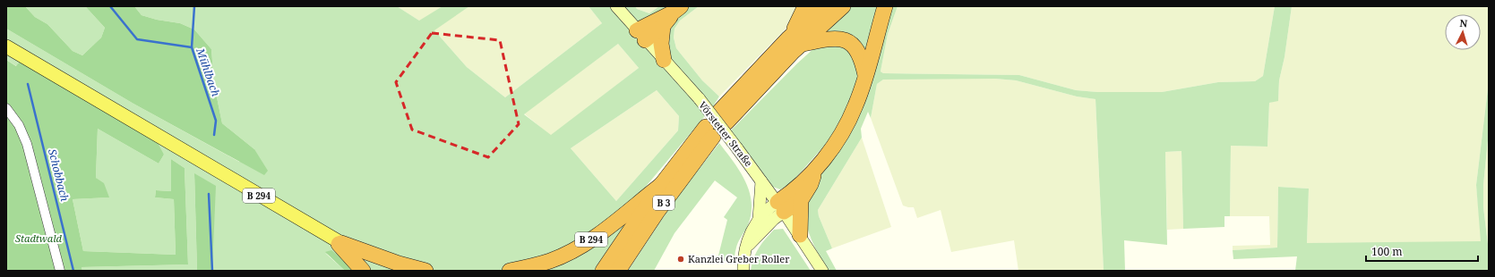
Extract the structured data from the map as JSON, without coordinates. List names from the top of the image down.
{
  "streets": {
    "highway": ["B 294", "B 3"],
    "street": ["Vörstetter Straße"]
  },
  "crossings": [
    ["B 294", "B 3"]
  ],
  "water": ["Mühlbach", "Schobbach"],
  "parks": ["Stadtwald"],
  "places": ["Kanzlei Greber Roller"],
  "scale_bar": "100 m",
  "north": "top"
}
